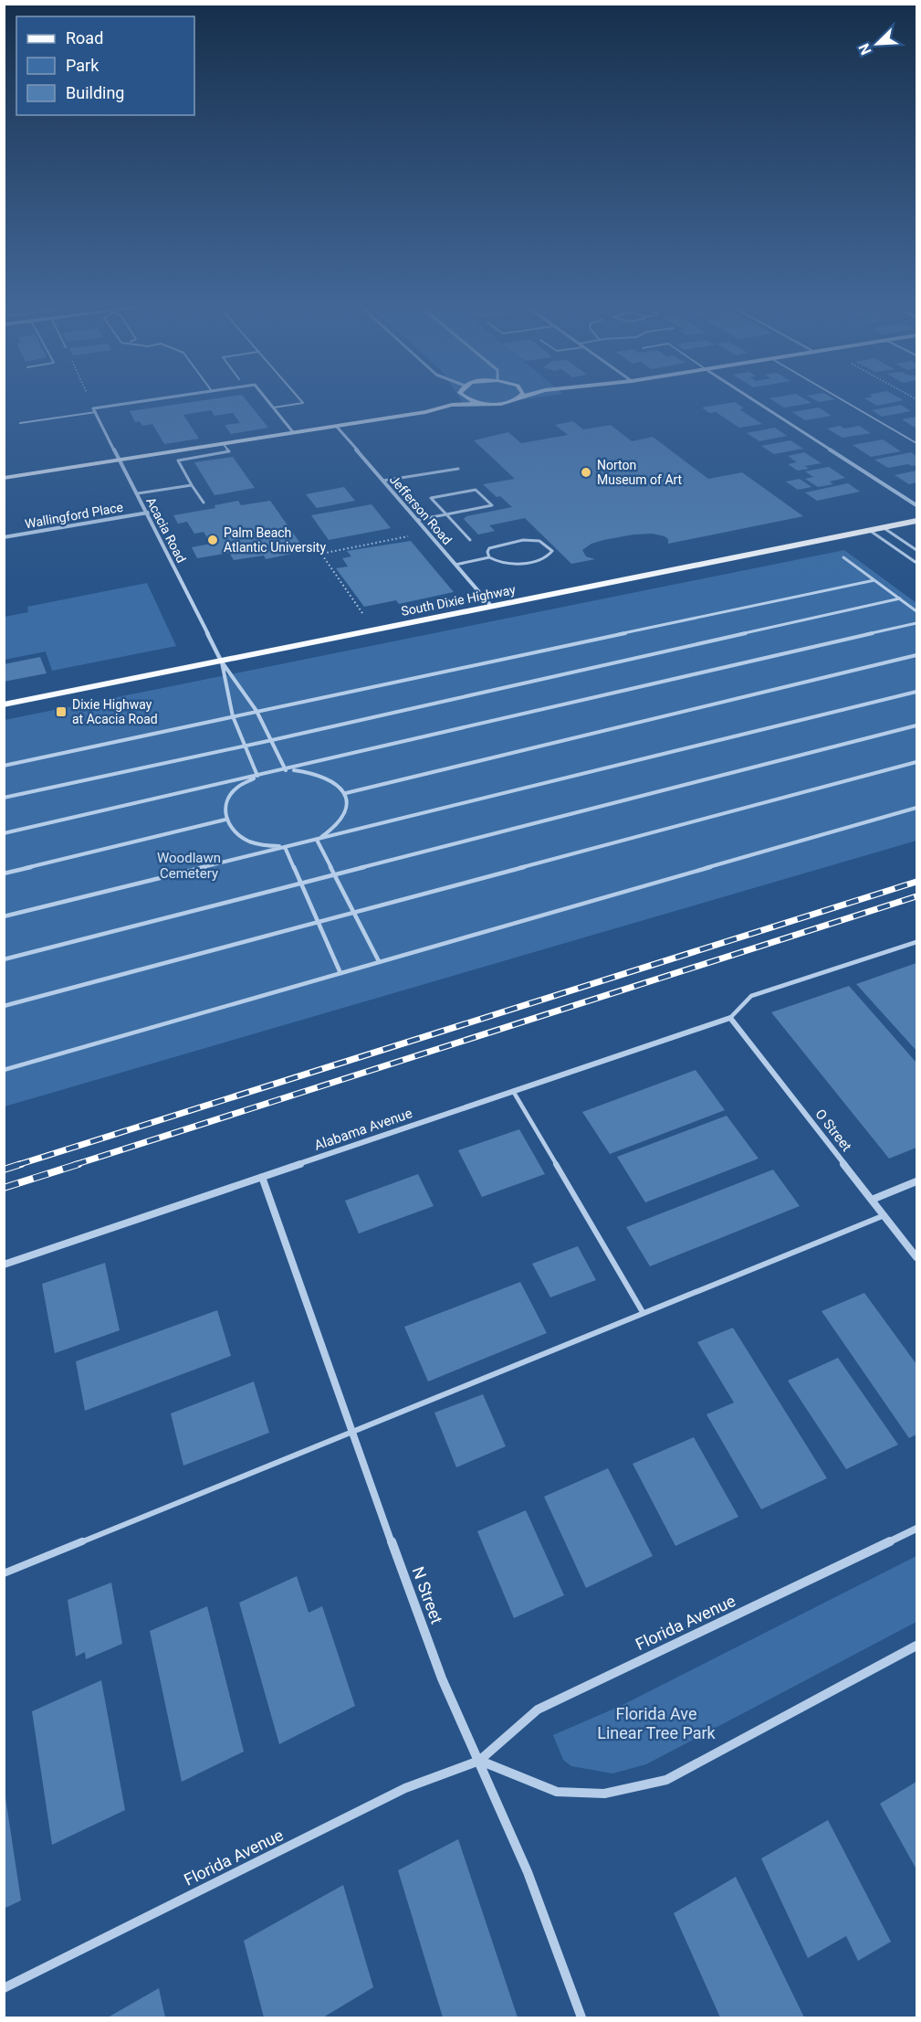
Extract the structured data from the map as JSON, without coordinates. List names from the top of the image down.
{
  "streets": {
    "main road": ["South Dixie Highway"],
    "street": [
      "Jefferson Road",
      "Wallingford Place",
      "Acacia Road",
      "Alabama Avenue",
      "O Street",
      "N Street",
      "Florida Avenue"
    ]
  },
  "crossings": [
    ["Jefferson Road", "South Dixie Highway"],
    ["Wallingford Place", "Acacia Road"],
    ["Acacia Road", "South Dixie Highway"],
    ["Alabama Avenue", "O Street"],
    ["Alabama Avenue", "N Street"],
    ["N Street", "Florida Avenue"]
  ],
  "parks": ["Woodlawn Cemetery", "Florida Ave Linear Tree Park"],
  "places": {
    "other": ["Norton Museum of Art", "Palm Beach Atlantic University"],
    "transit": ["Dixie Highway at Acacia Road"]
  },
  "legend": ["Road", "Park", "Building"],
  "north": "bottom left"
}
